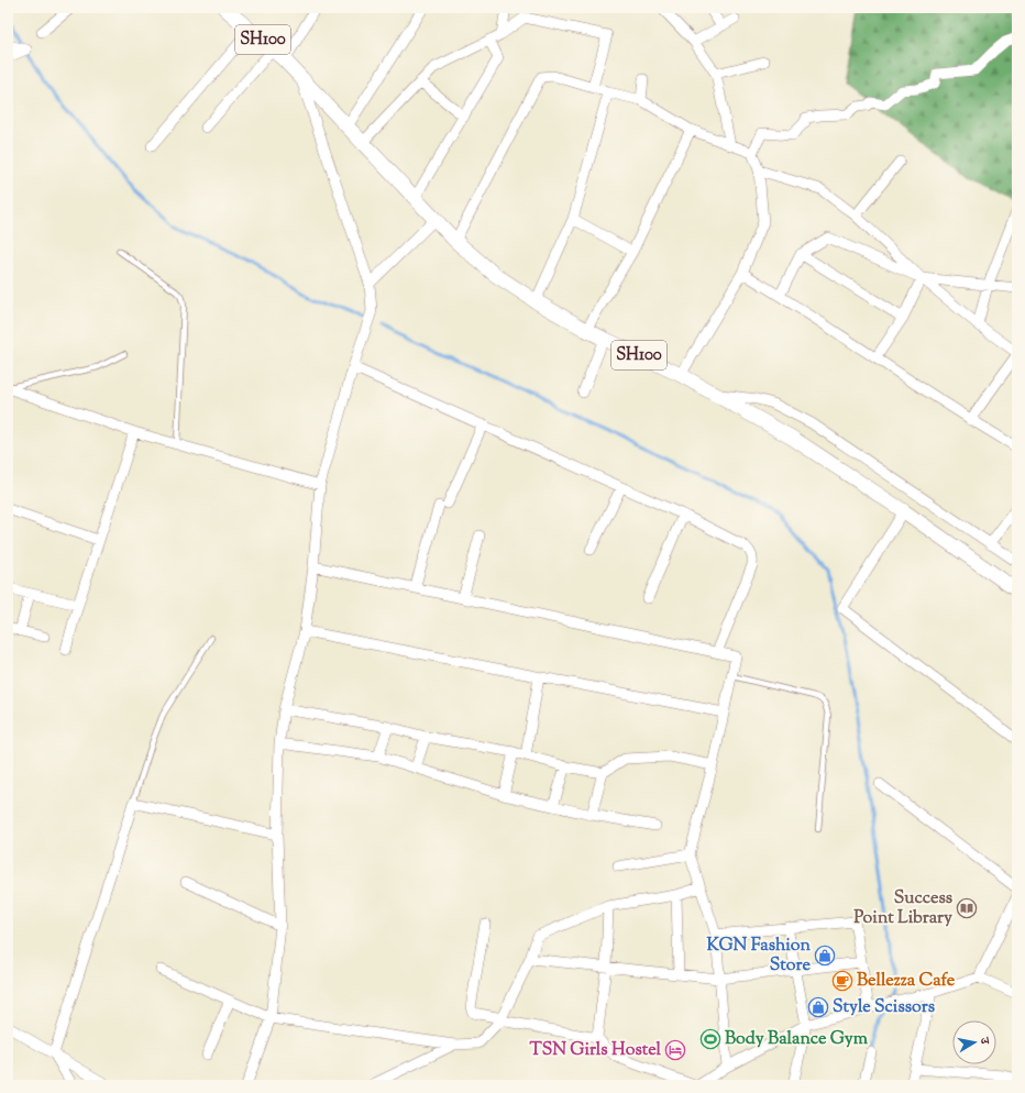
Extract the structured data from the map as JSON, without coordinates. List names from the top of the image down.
{
  "streets": {
    "main road": ["SH100"]
  },
  "places": {
    "library": ["Success Point Library"],
    "shop": ["KGN Fashion Store", "Style Scissors"],
    "cafe": ["Bellezza Cafe"],
    "sports": ["Body Balance Gym"],
    "hotel": ["TSN Girls Hostel"]
  },
  "north": "right"
}
